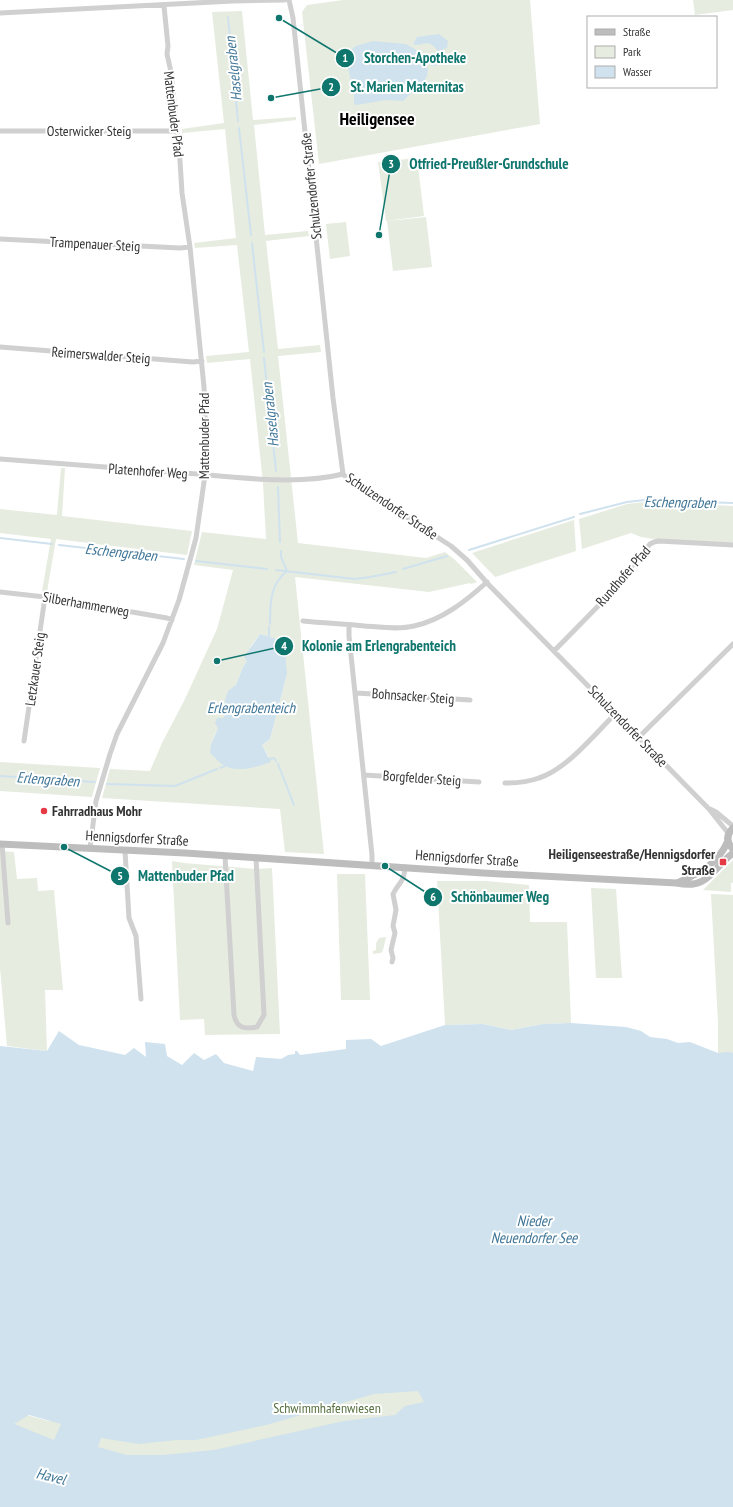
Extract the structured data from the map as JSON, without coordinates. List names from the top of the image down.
{
  "streets": {
    "main road": ["Hennigsdorfer Straße"],
    "street": [
      "Mattenbuder Pfad",
      "Osterwicker Steig",
      "Schulzendorfer Straße",
      "Trampenauer Steig",
      "Reimerswalder Steig",
      "Platenhofer Weg",
      "Rundhofer Pfad",
      "Silberhammerweg",
      "Letzkauer Steig",
      "Bohnsacker Steig",
      "Borgfelder Steig"
    ]
  },
  "crossings": [
    ["Mattenbuder Pfad", "Osterwicker Steig"],
    ["Mattenbuder Pfad", "Trampenauer Steig"],
    ["Mattenbuder Pfad", "Reimerswalder Steig"],
    ["Mattenbuder Pfad", "Platenhofer Weg"],
    ["Mattenbuder Pfad", "Silberhammerweg"],
    ["Mattenbuder Pfad", "Hennigsdorfer Straße"],
    ["Schulzendorfer Straße", "Platenhofer Weg"],
    ["Schulzendorfer Straße", "Rundhofer Pfad"],
    ["Silberhammerweg", "Letzkauer Steig"]
  ],
  "districts": ["Heiligensee"],
  "water": [
    "Haselgraben",
    "Eschengraben",
    "Erlengrabenteich",
    "Erlengraben",
    "Nieder Neuendorfer See",
    "Havel"
  ],
  "parks": ["Schwimmhafenwiesen"],
  "places": {
    "other": [
      "Storchen-Apotheke",
      "St. Marien Maternitas",
      "Otfried-Preußler-Grundschule",
      "Kolonie am Erlengrabenteich",
      "Fahrradhaus Mohr",
      "Mattenbuder Pfad",
      "Schönbaumer Weg"
    ],
    "transit": ["Heiligenseestraße/Hennigsdorfer Straße"]
  },
  "legend": ["Straße", "Park", "Wasser"]
}
